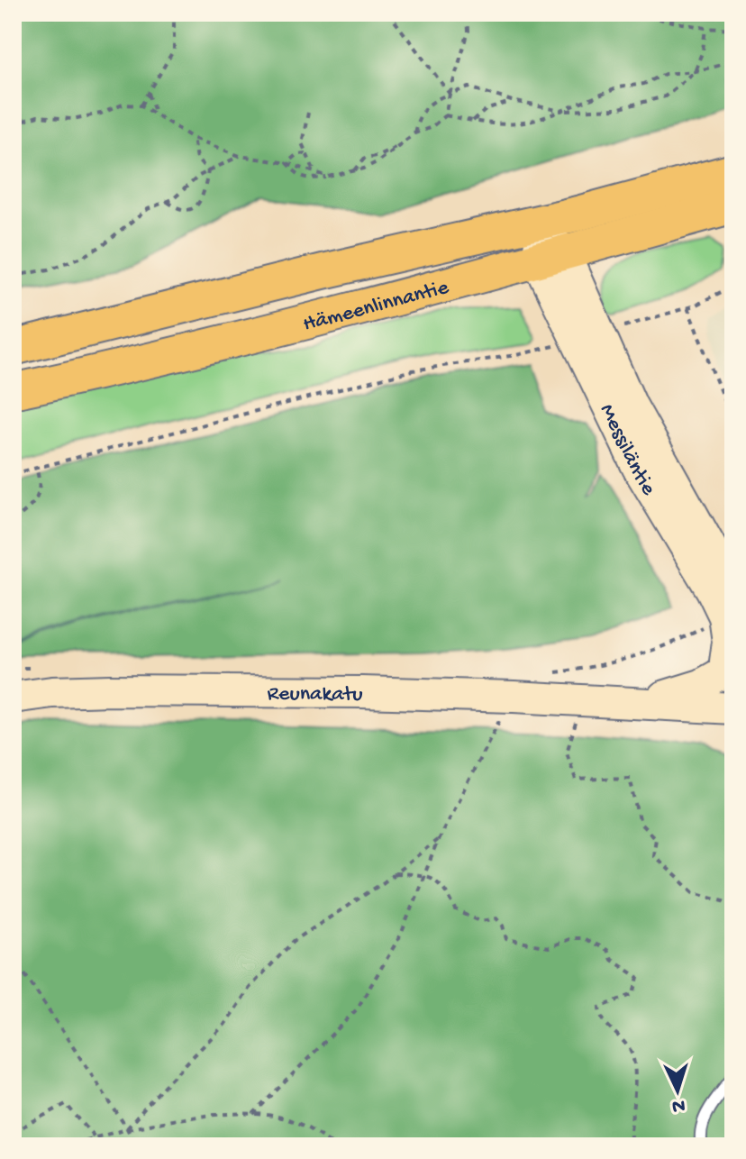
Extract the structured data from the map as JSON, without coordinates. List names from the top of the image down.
{
  "streets": {
    "main road": ["Hämeenlinnantie"],
    "street": ["Messiläntie", "Reunakatu"]
  },
  "crossings": [
    ["Hämeenlinnantie", "Messiläntie"],
    ["Messiläntie", "Reunakatu"]
  ],
  "north": "bottom"
}
